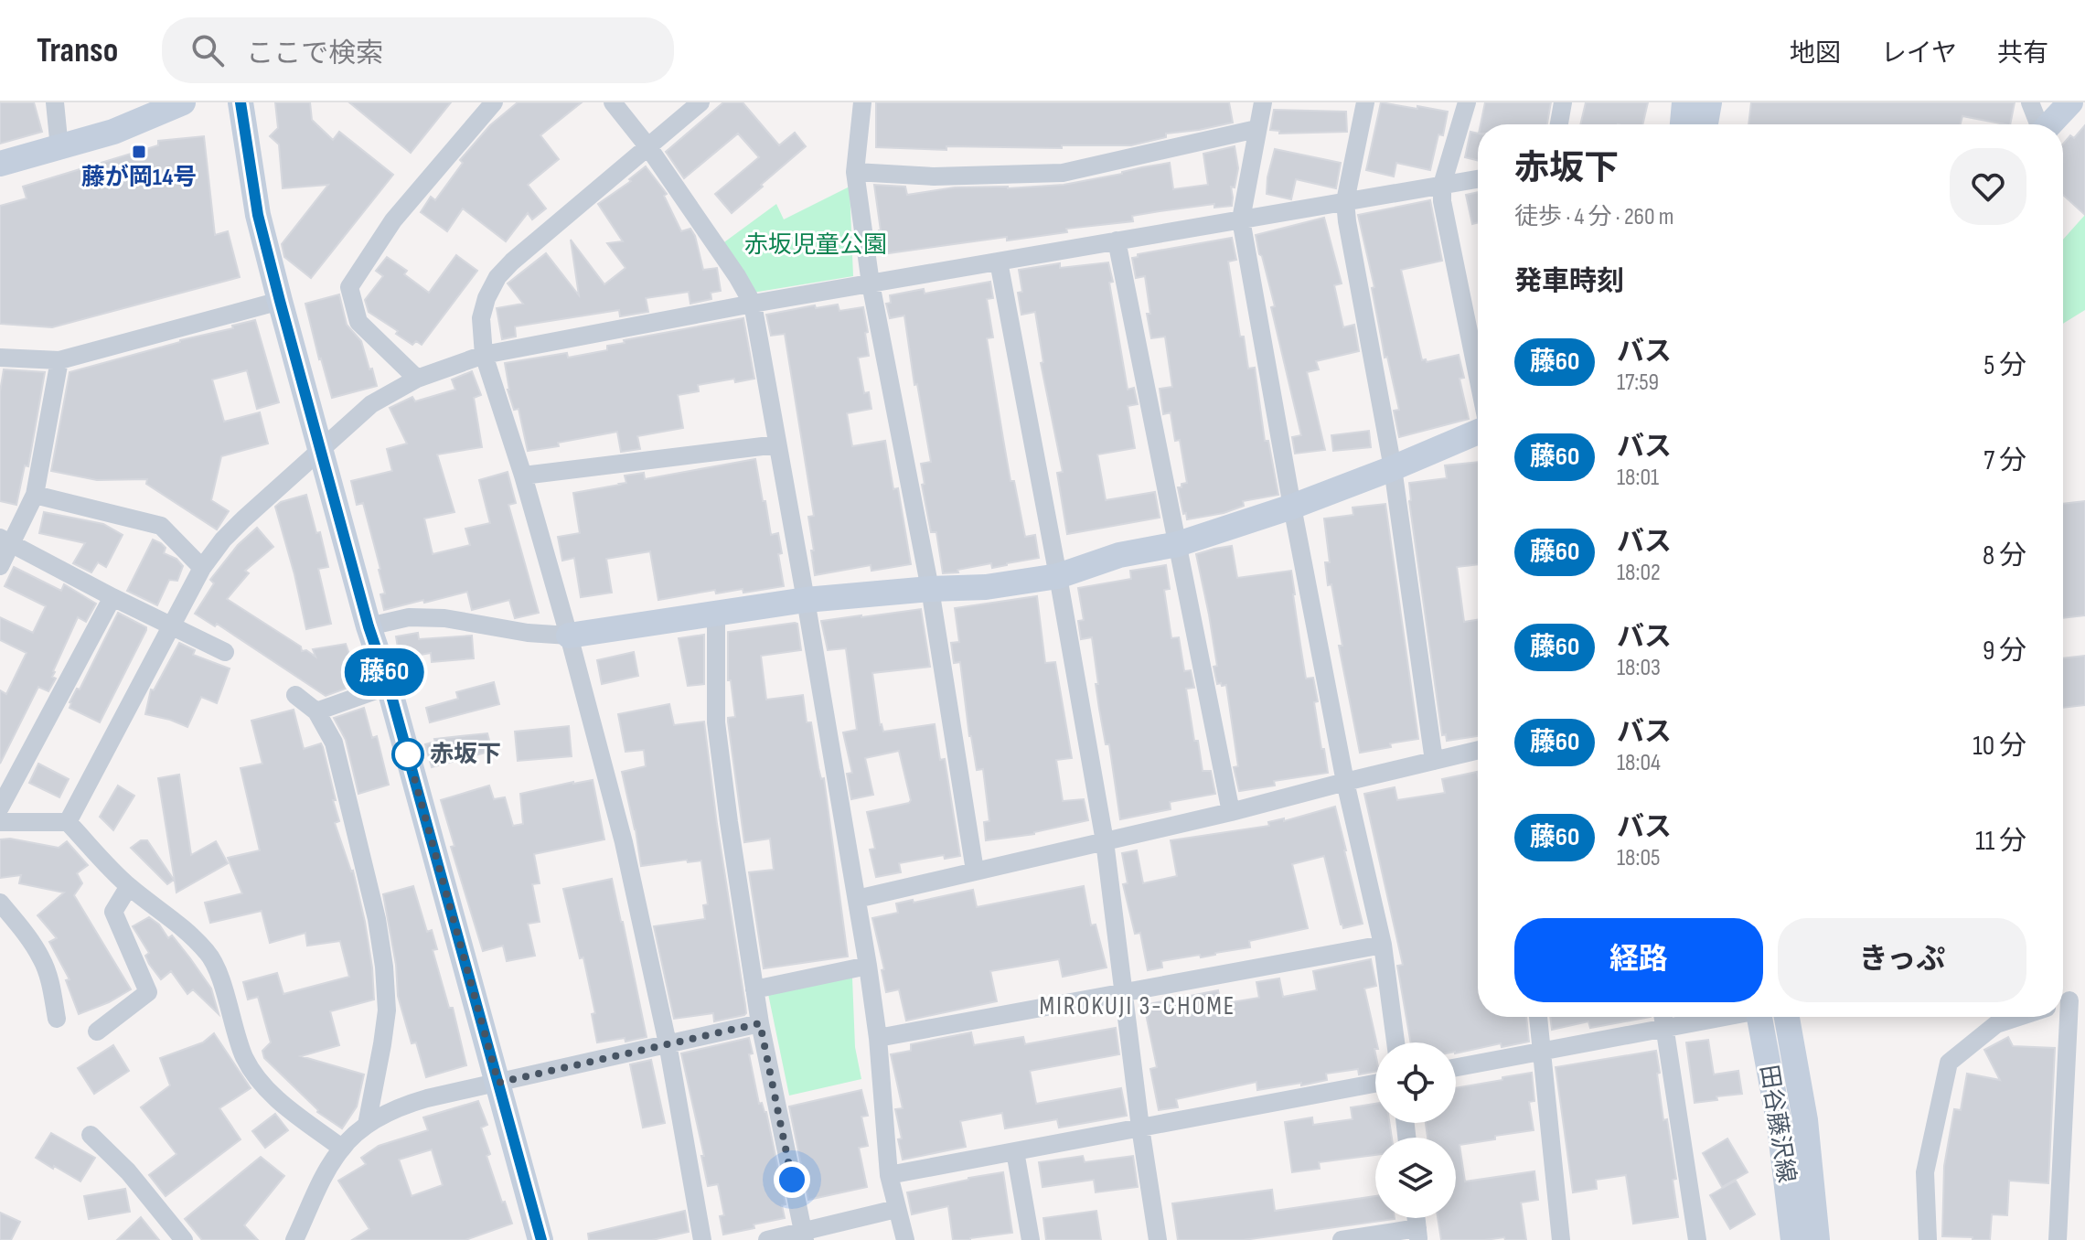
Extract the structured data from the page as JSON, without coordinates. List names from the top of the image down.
{
  "streets": {
    "street": ["田谷藤沢線"]
  },
  "districts": ["MIROKUJI 3-CHOME"],
  "parks": ["赤坂児童公園"],
  "places": {
    "transit": ["藤が岡14号"],
    "other": ["赤坂下"]
  },
  "lines": ["bus line 藤60"],
  "page": {
    "header": "Transo",
    "search": "ここで検索",
    "nav": ["地図", "レイヤ", "共有"],
    "on_map": "藤60",
    "heading": [
      ["赤坂下", "徒歩 · 4 分 · 260 m"],
      "発車時刻"
    ],
    "list": [
      {
        "mark": "藤60",
        "name": "バス",
        "note": "17:59",
        "value": "5 分"
      },
      {
        "mark": "藤60",
        "name": "バス",
        "note": "18:01",
        "value": "7 分"
      },
      {
        "mark": "藤60",
        "name": "バス",
        "note": "18:02",
        "value": "8 分"
      },
      {
        "mark": "藤60",
        "name": "バス",
        "note": "18:03",
        "value": "9 分"
      },
      {
        "mark": "藤60",
        "name": "バス",
        "note": "18:04",
        "value": "10 分"
      },
      {
        "mark": "藤60",
        "name": "バス",
        "note": "18:05",
        "value": "11 分"
      }
    ],
    "buttons": ["経路", "きっぷ"]
  }
}
